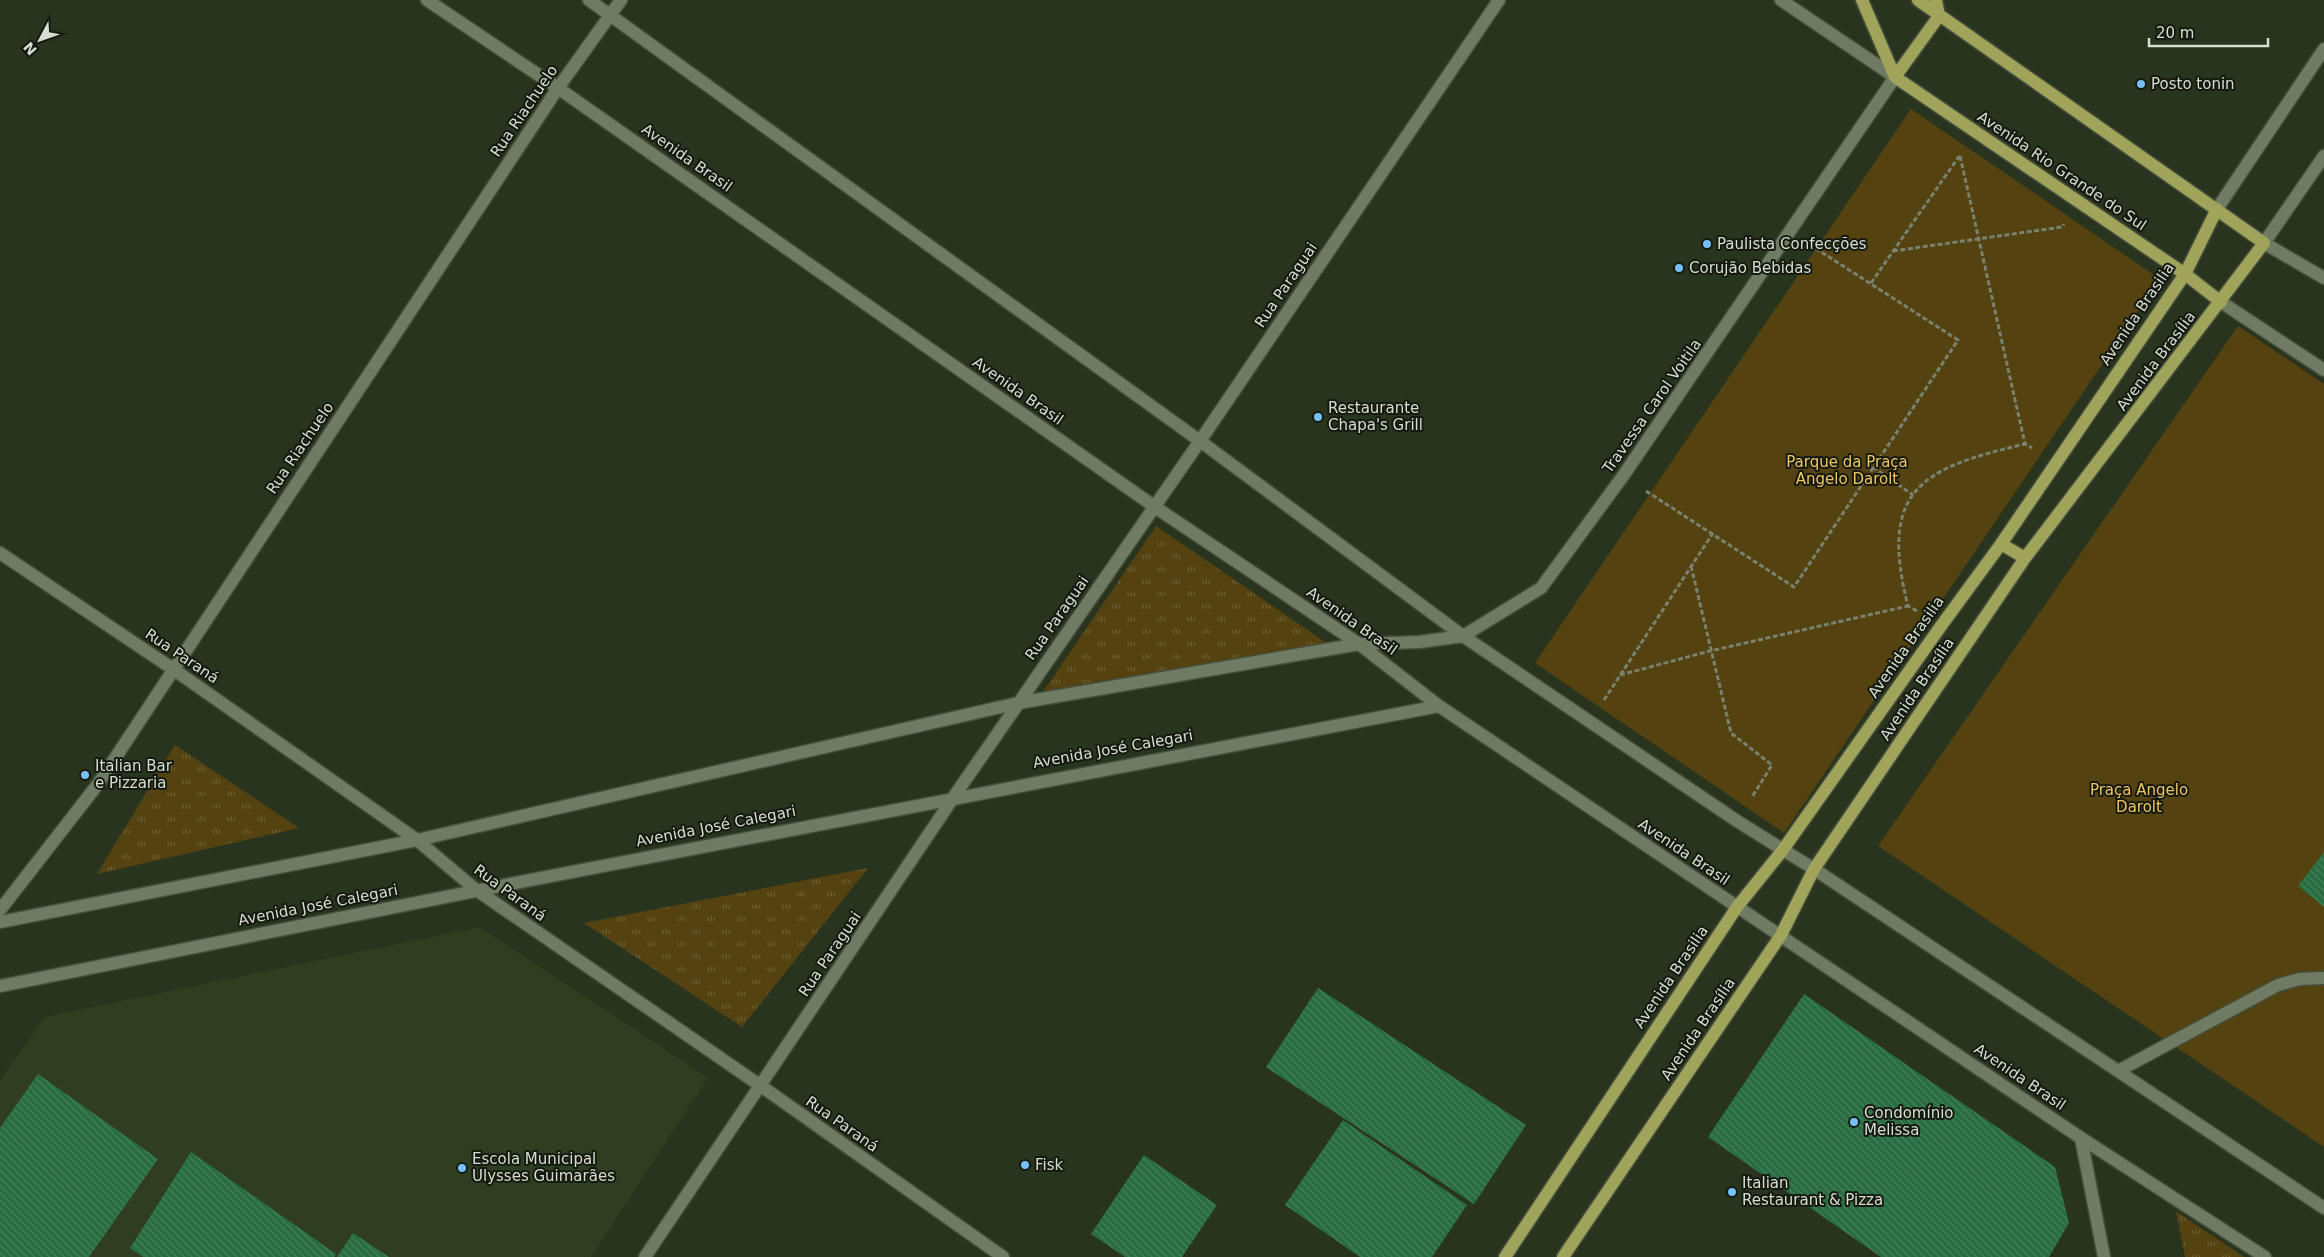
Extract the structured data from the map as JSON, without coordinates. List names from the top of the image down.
{
  "streets": {
    "main road": ["Avenida Rio Grande do Sul", "Avenida Brasilia", "Avenida Brasília"],
    "street": [
      "Rua Riachuelo",
      "Avenida Brasil",
      "Rua Paraguai",
      "Travessa Carol Voitila",
      "Rua Paraná",
      "Avenida José Calegari"
    ]
  },
  "crossings": [
    ["Rua Riachuelo", "Avenida Brasil"],
    ["Rua Riachuelo", "Rua Paraná"],
    ["Avenida Brasil", "Rua Paraguai"],
    ["Avenida Brasil", "Avenida Brasilia"],
    ["Avenida Brasil", "Avenida Brasília"],
    ["Avenida Brasil", "Travessa Carol Voitila"],
    ["Avenida Brasil", "Avenida José Calegari"],
    ["Avenida Rio Grande do Sul", "Avenida Brasilia"],
    ["Avenida Rio Grande do Sul", "Avenida Brasília"],
    ["Avenida Rio Grande do Sul", "Travessa Carol Voitila"],
    ["Rua Paraguai", "Rua Paraná"],
    ["Rua Paraguai", "Avenida José Calegari"],
    ["Rua Paraná", "Avenida José Calegari"]
  ],
  "parks": ["Parque da Praça Angelo Darolt", "Praça Angelo Darolt"],
  "places": [
    "Posto tonin",
    "Paulista Confecções",
    "Corujão Bebidas",
    "Restaurante Chapa's Grill",
    "Italian Bar e Pizzaria",
    "Condomínio Melissa",
    "Fisk",
    "Escola Municipal Ulysses Guimarães",
    "Italian Restaurant & Pizza"
  ],
  "scale_bar": "20 m",
  "north": "bottom left"
}
